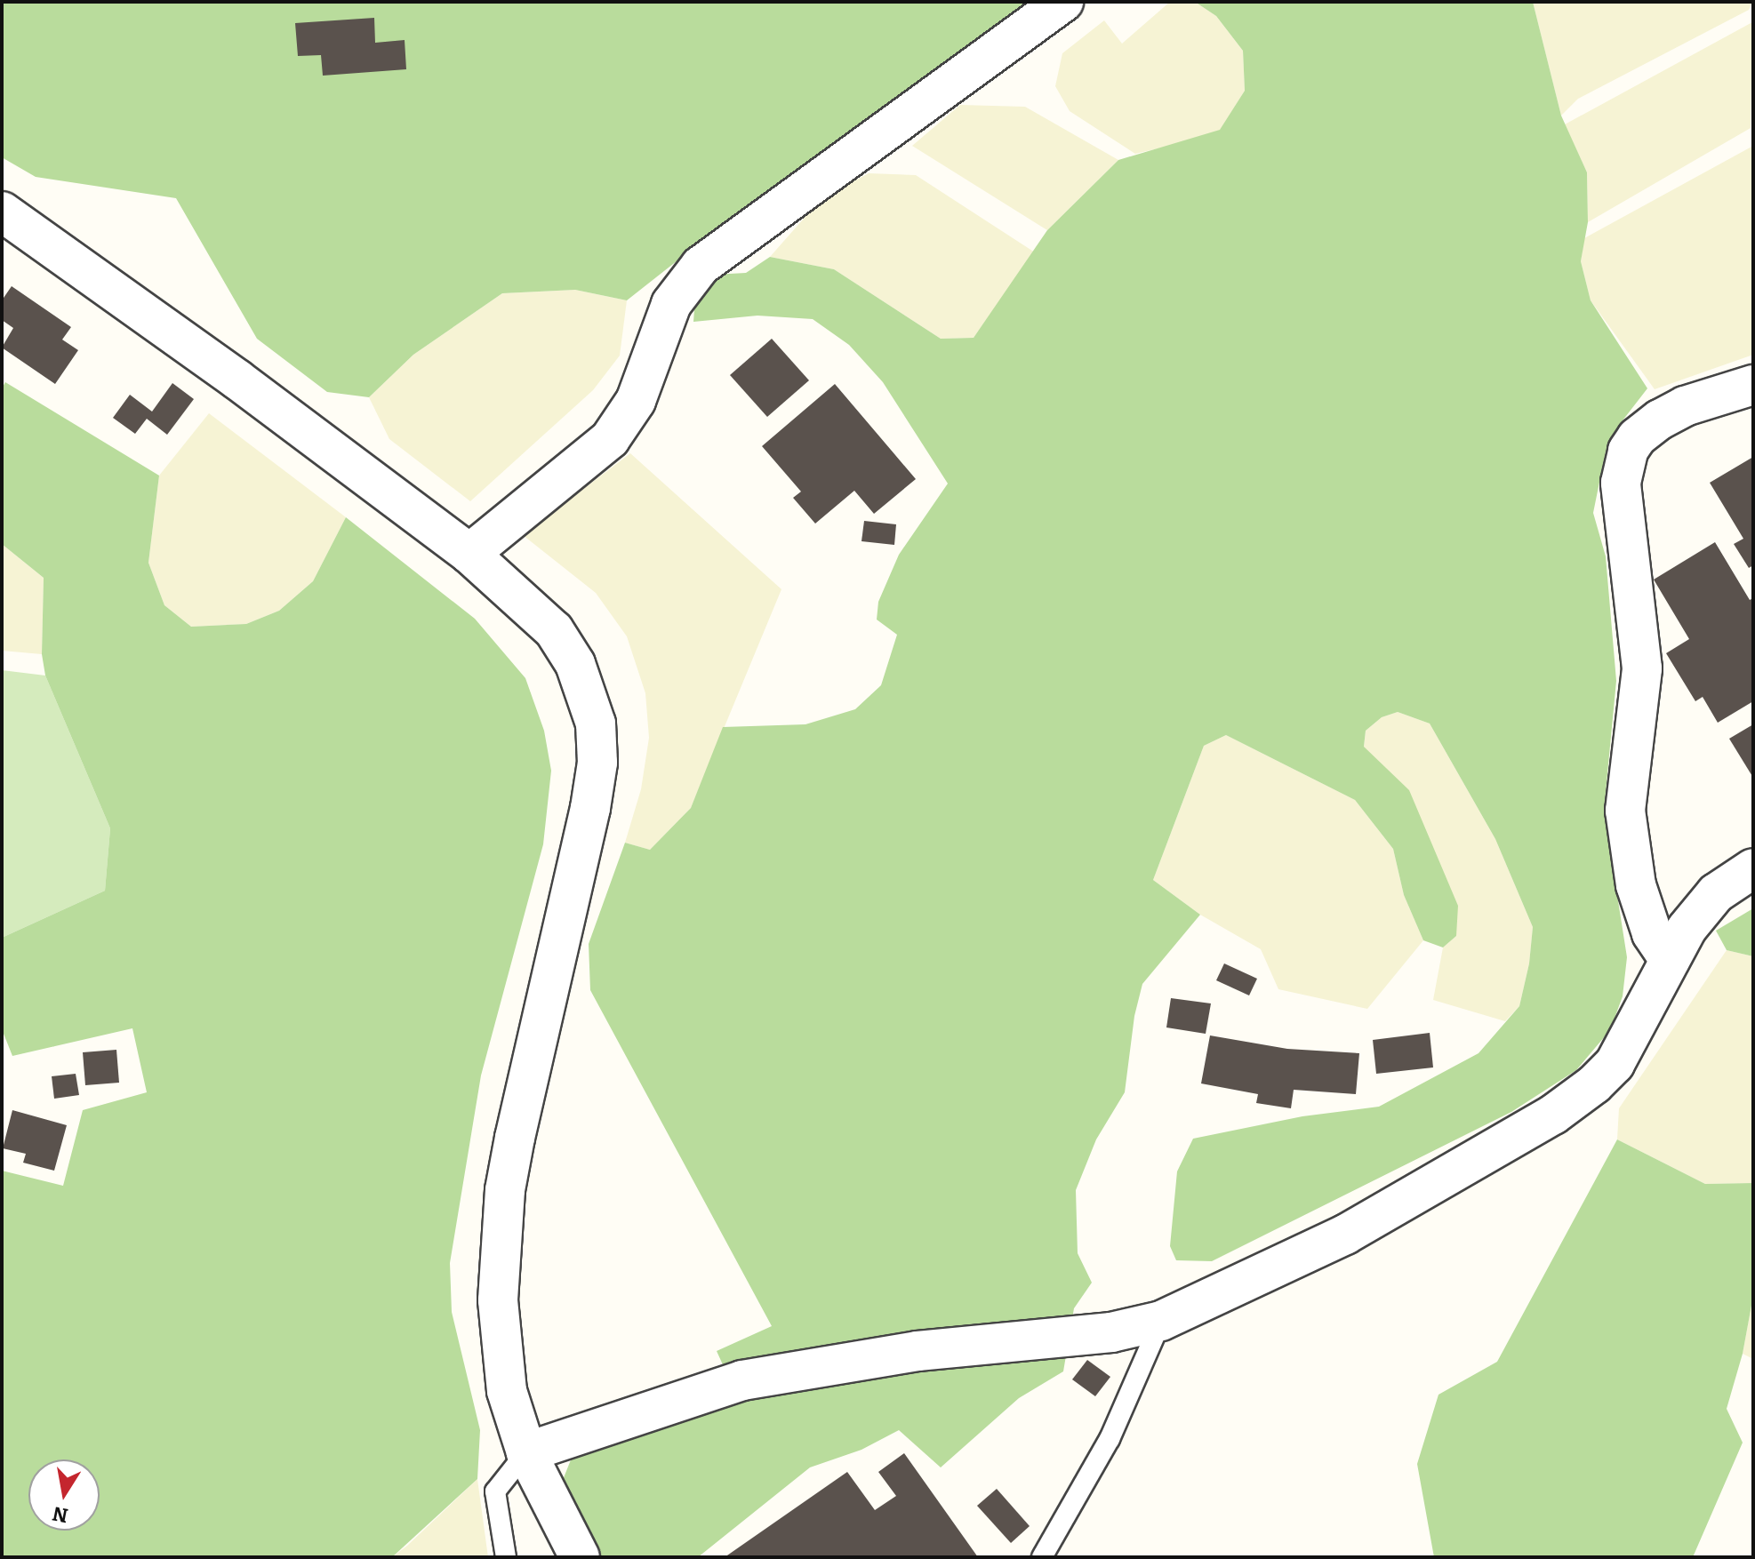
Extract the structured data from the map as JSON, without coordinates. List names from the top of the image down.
{
  "north": "bottom"
}
